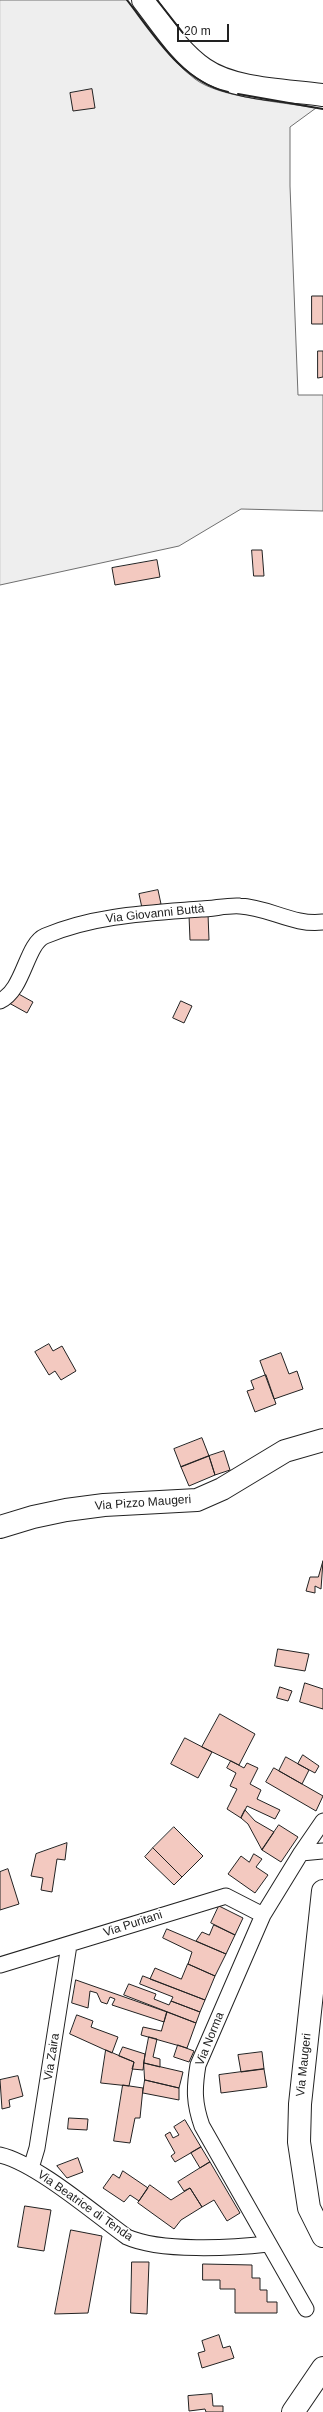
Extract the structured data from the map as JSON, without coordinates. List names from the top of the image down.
{
  "streets": {
    "main road": ["Via Pizzo Maugeri", "Via Maugeri"],
    "street": [
      "Via Giovanni Buttà",
      "Via Puritani",
      "Via Norma",
      "Via Zaira",
      "Via Beatrice di Tenda"
    ]
  },
  "crossings": [
    ["Via Puritani", "Via Norma"],
    ["Via Puritani", "Via Zaira"],
    ["Via Norma", "Via Beatrice di Tenda"],
    ["Via Zaira", "Via Beatrice di Tenda"]
  ],
  "scale_bar": "20 m"
}
